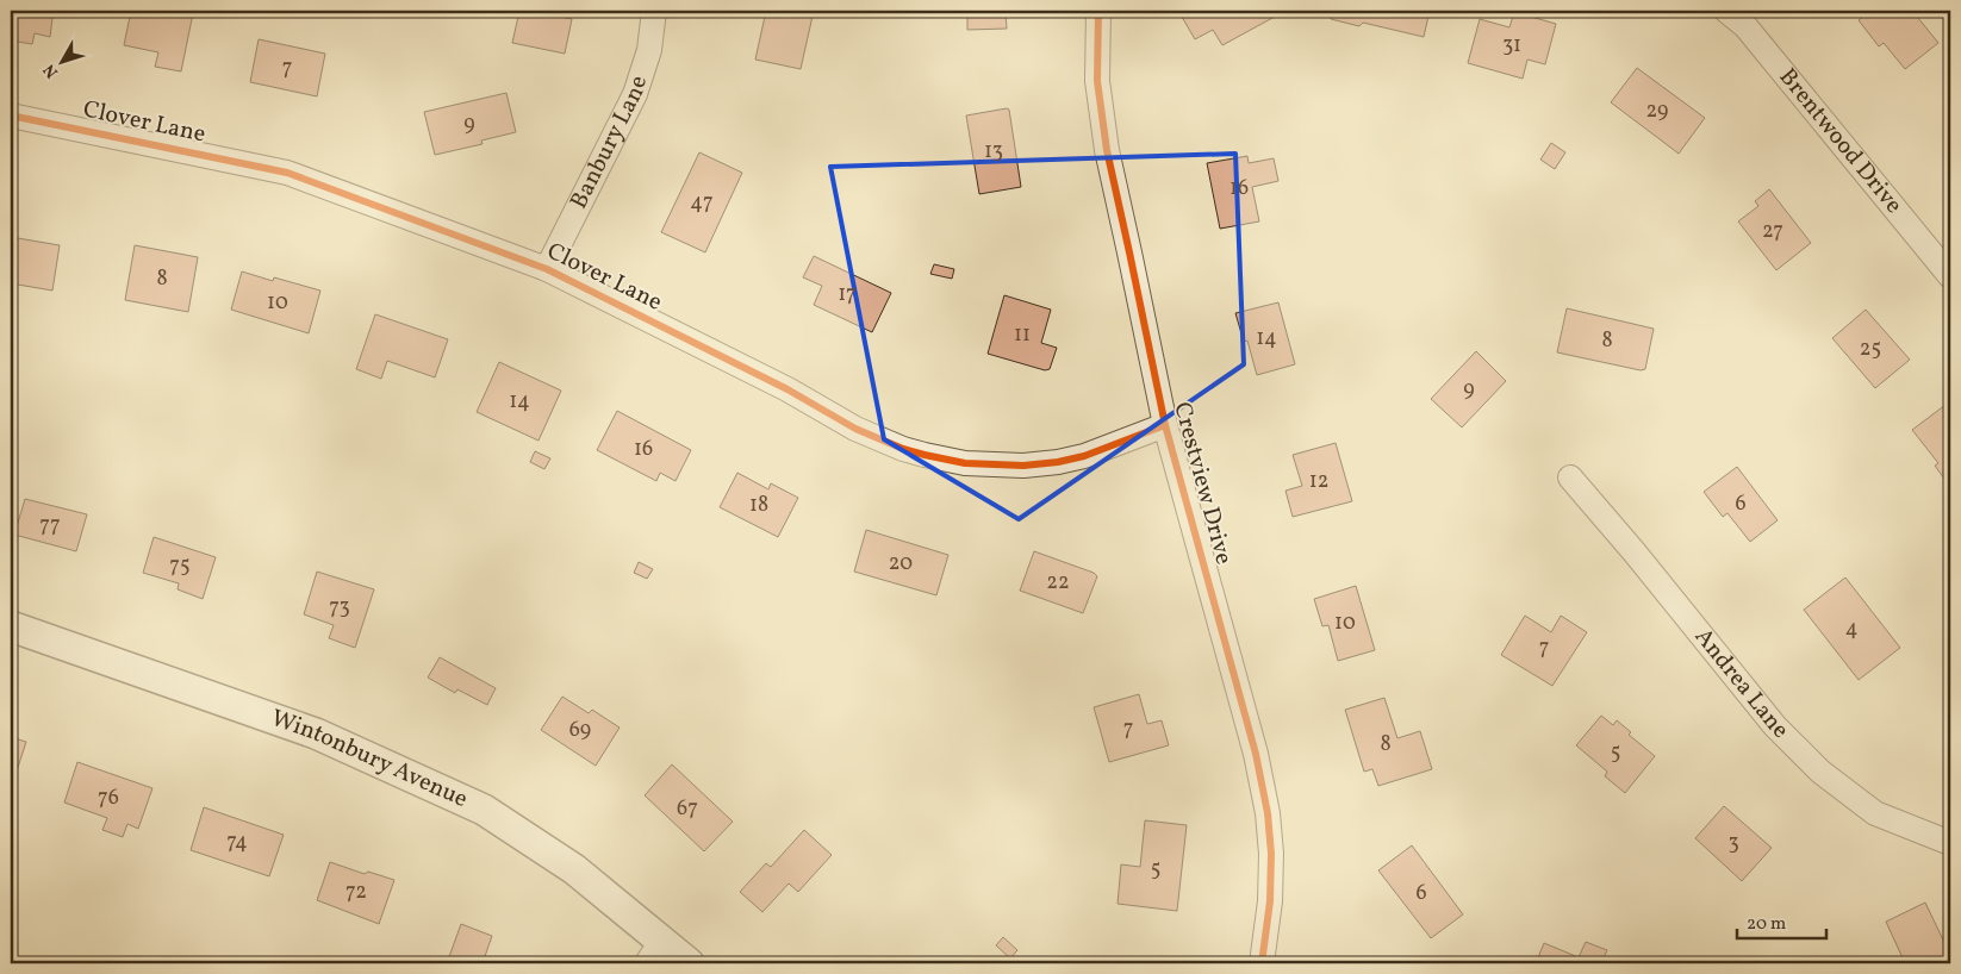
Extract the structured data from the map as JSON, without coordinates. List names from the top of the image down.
{
  "streets": {
    "street": [
      "Clover Lane",
      "Brentwood Drive",
      "Banbury Lane",
      "Crestview Drive",
      "Andrea Lane",
      "Wintonbury Avenue"
    ]
  },
  "crossings": [
    ["Clover Lane", "Banbury Lane"],
    ["Clover Lane", "Crestview Drive"]
  ],
  "house_numbers": [
    "31",
    "7",
    "29",
    "9",
    "13",
    "16",
    "47",
    "27",
    "8",
    "17",
    "10",
    "11",
    "14",
    "8",
    "25",
    "9",
    "14",
    "16",
    "12",
    "6",
    "18",
    "77",
    "20",
    "75",
    "22",
    "73",
    "10",
    "4",
    "7",
    "7",
    "69",
    "8",
    "5",
    "76",
    "67",
    "74",
    "3",
    "5",
    "72",
    "6"
  ],
  "scale_bar": "20 m",
  "north": "bottom left"
}
